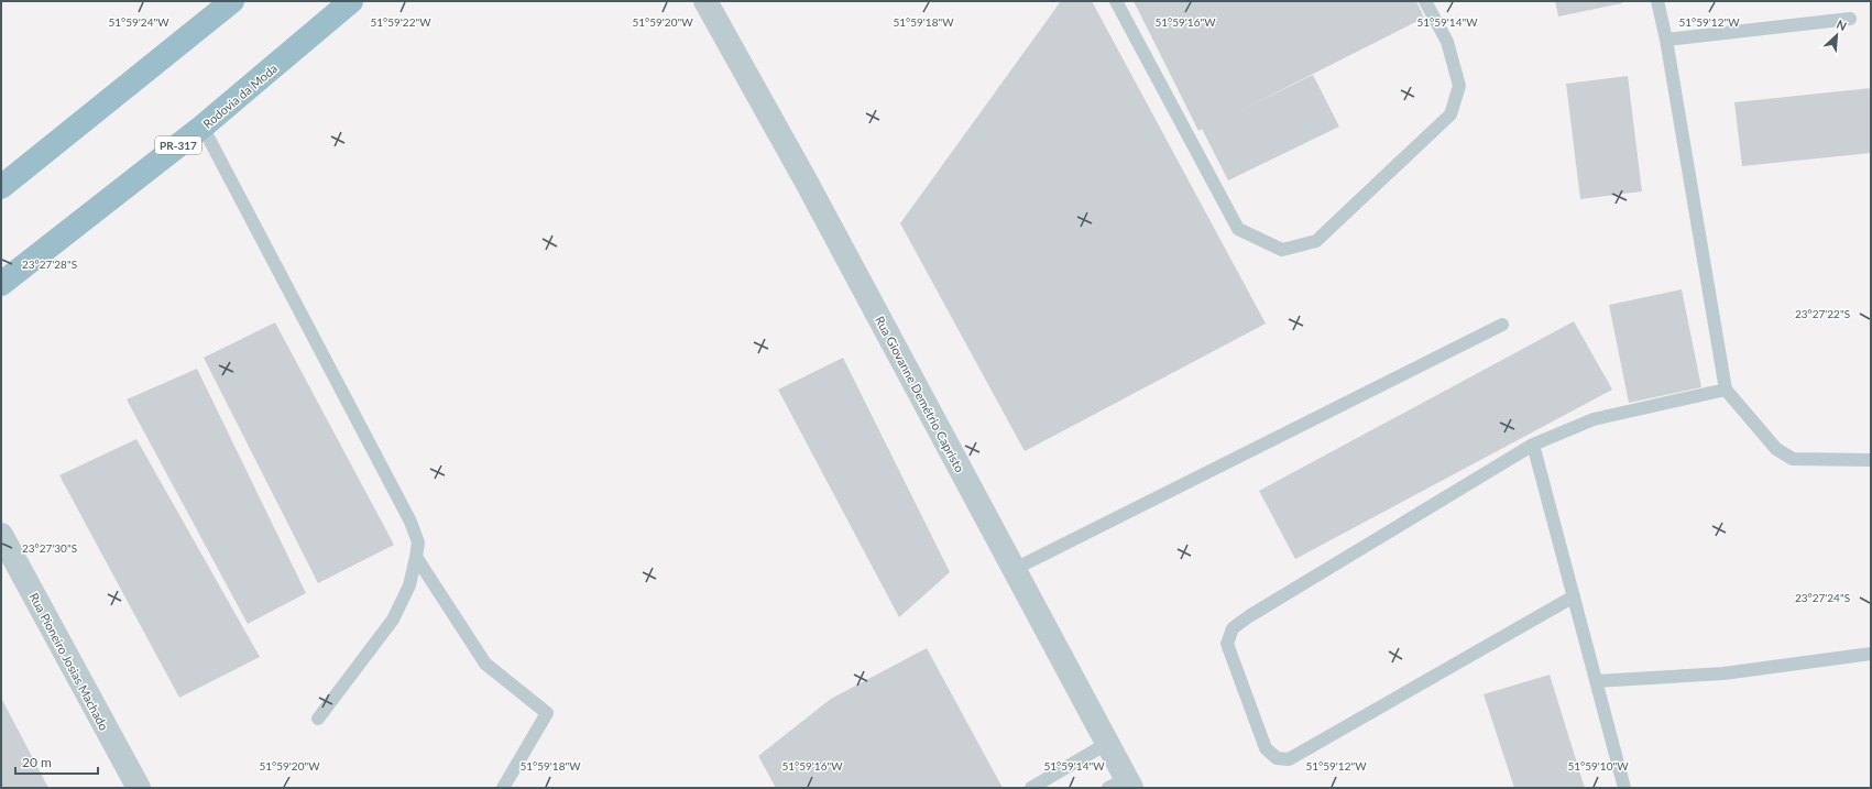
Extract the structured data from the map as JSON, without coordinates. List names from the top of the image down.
{
  "streets": {
    "highway": ["Rodovia da Moda", "PR-317"],
    "street": ["Rua Giovanne Demétrio Capristo", "Rua Pioneiro Josias Machado"]
  },
  "scale_bar": "20 m",
  "north": "top right",
  "coordinates": [
    "51°59'24\"W",
    "51°59'22\"W",
    "51°59'20\"W",
    "51°59'18\"W",
    "51°59'16\"W",
    "51°59'14\"W",
    "51°59'12\"W",
    "23°27'28\"S",
    "23°27'22\"S",
    "23°27'30\"S",
    "23°27'24\"S",
    "51°59'10\"W"
  ]
}
